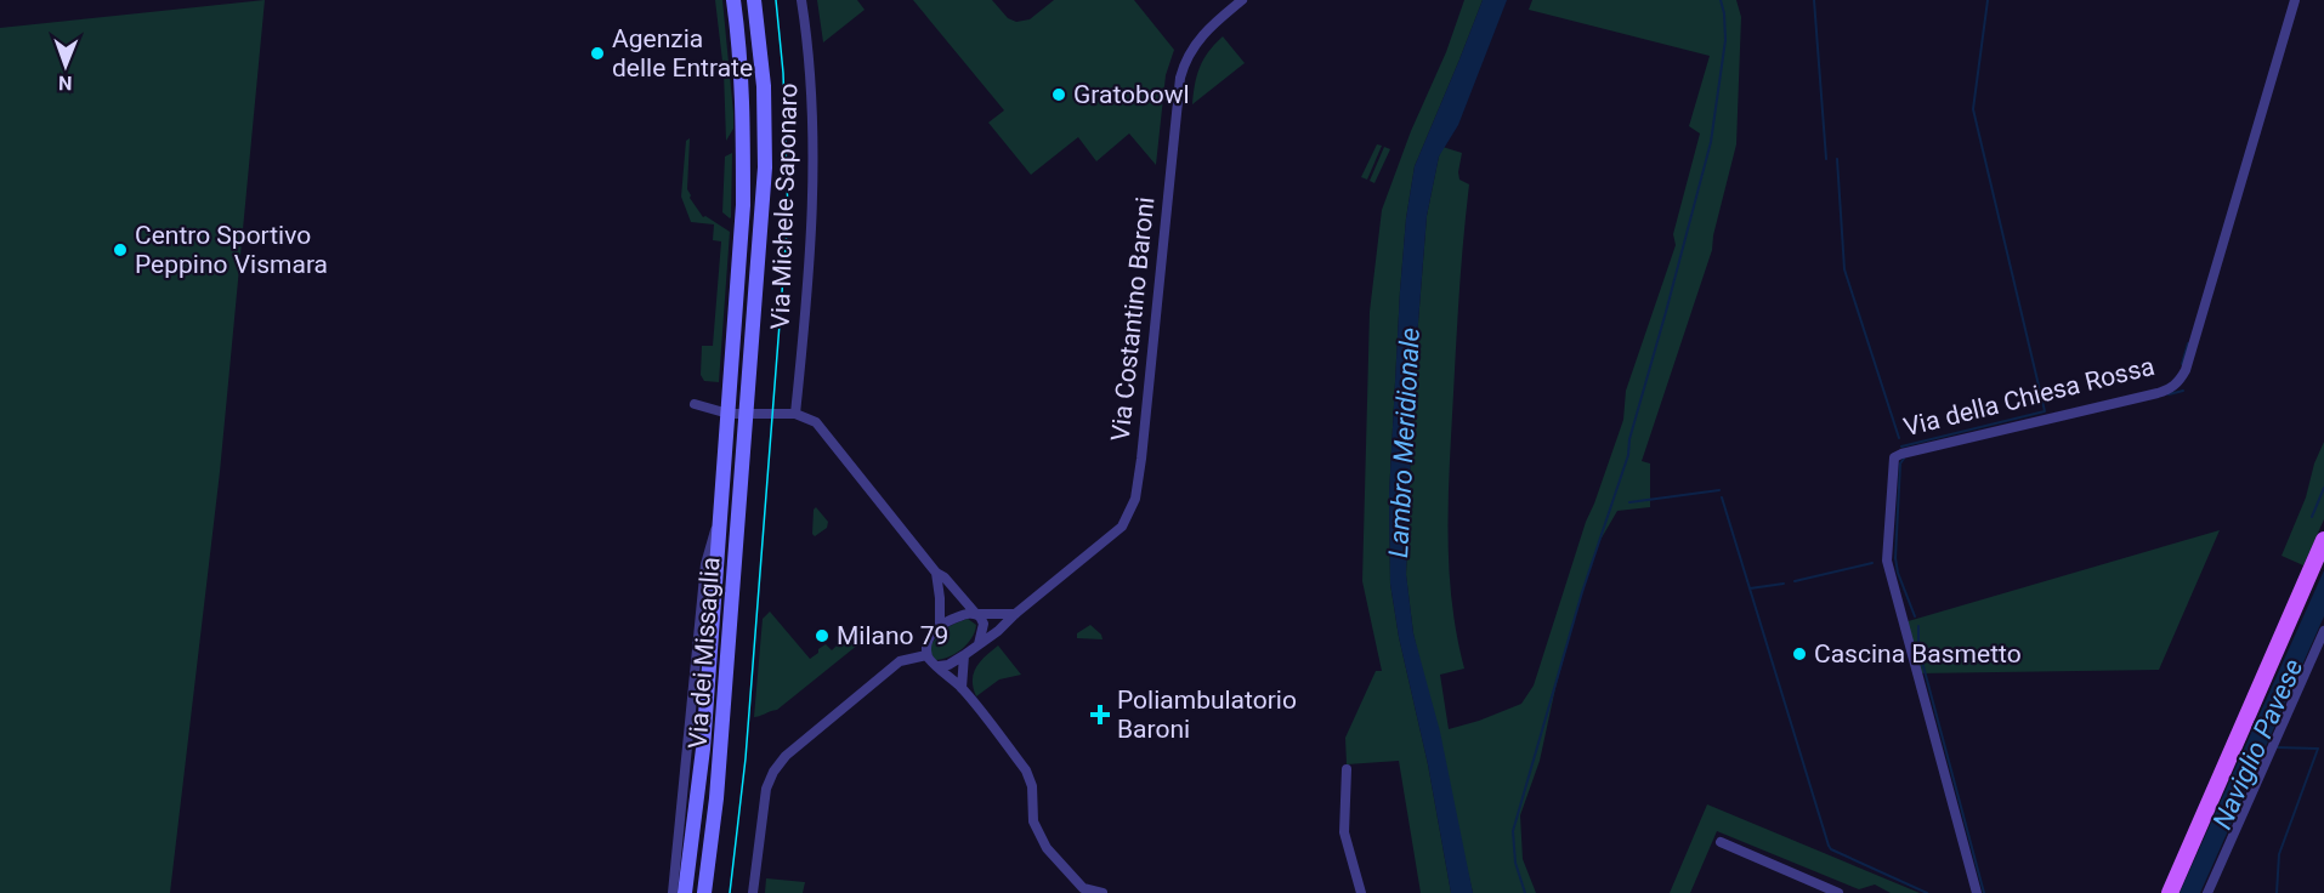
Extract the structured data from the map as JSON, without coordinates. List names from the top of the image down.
{
  "streets": {
    "main road": ["Via dei Missaglia"],
    "street": ["Via Michele Saponaro", "Via Costantino Baroni", "Via della Chiesa Rossa"]
  },
  "water": ["Lambro Meridionale", "Naviglio Pavese"],
  "places": {
    "other": [
      "Agenzia delle Entrate",
      "Gratobowl",
      "Centro Sportivo Peppino Vismara",
      "Milano 79",
      "Cascina Basmetto"
    ],
    "health": ["Poliambulatorio Baroni"]
  },
  "north": "bottom"
}
